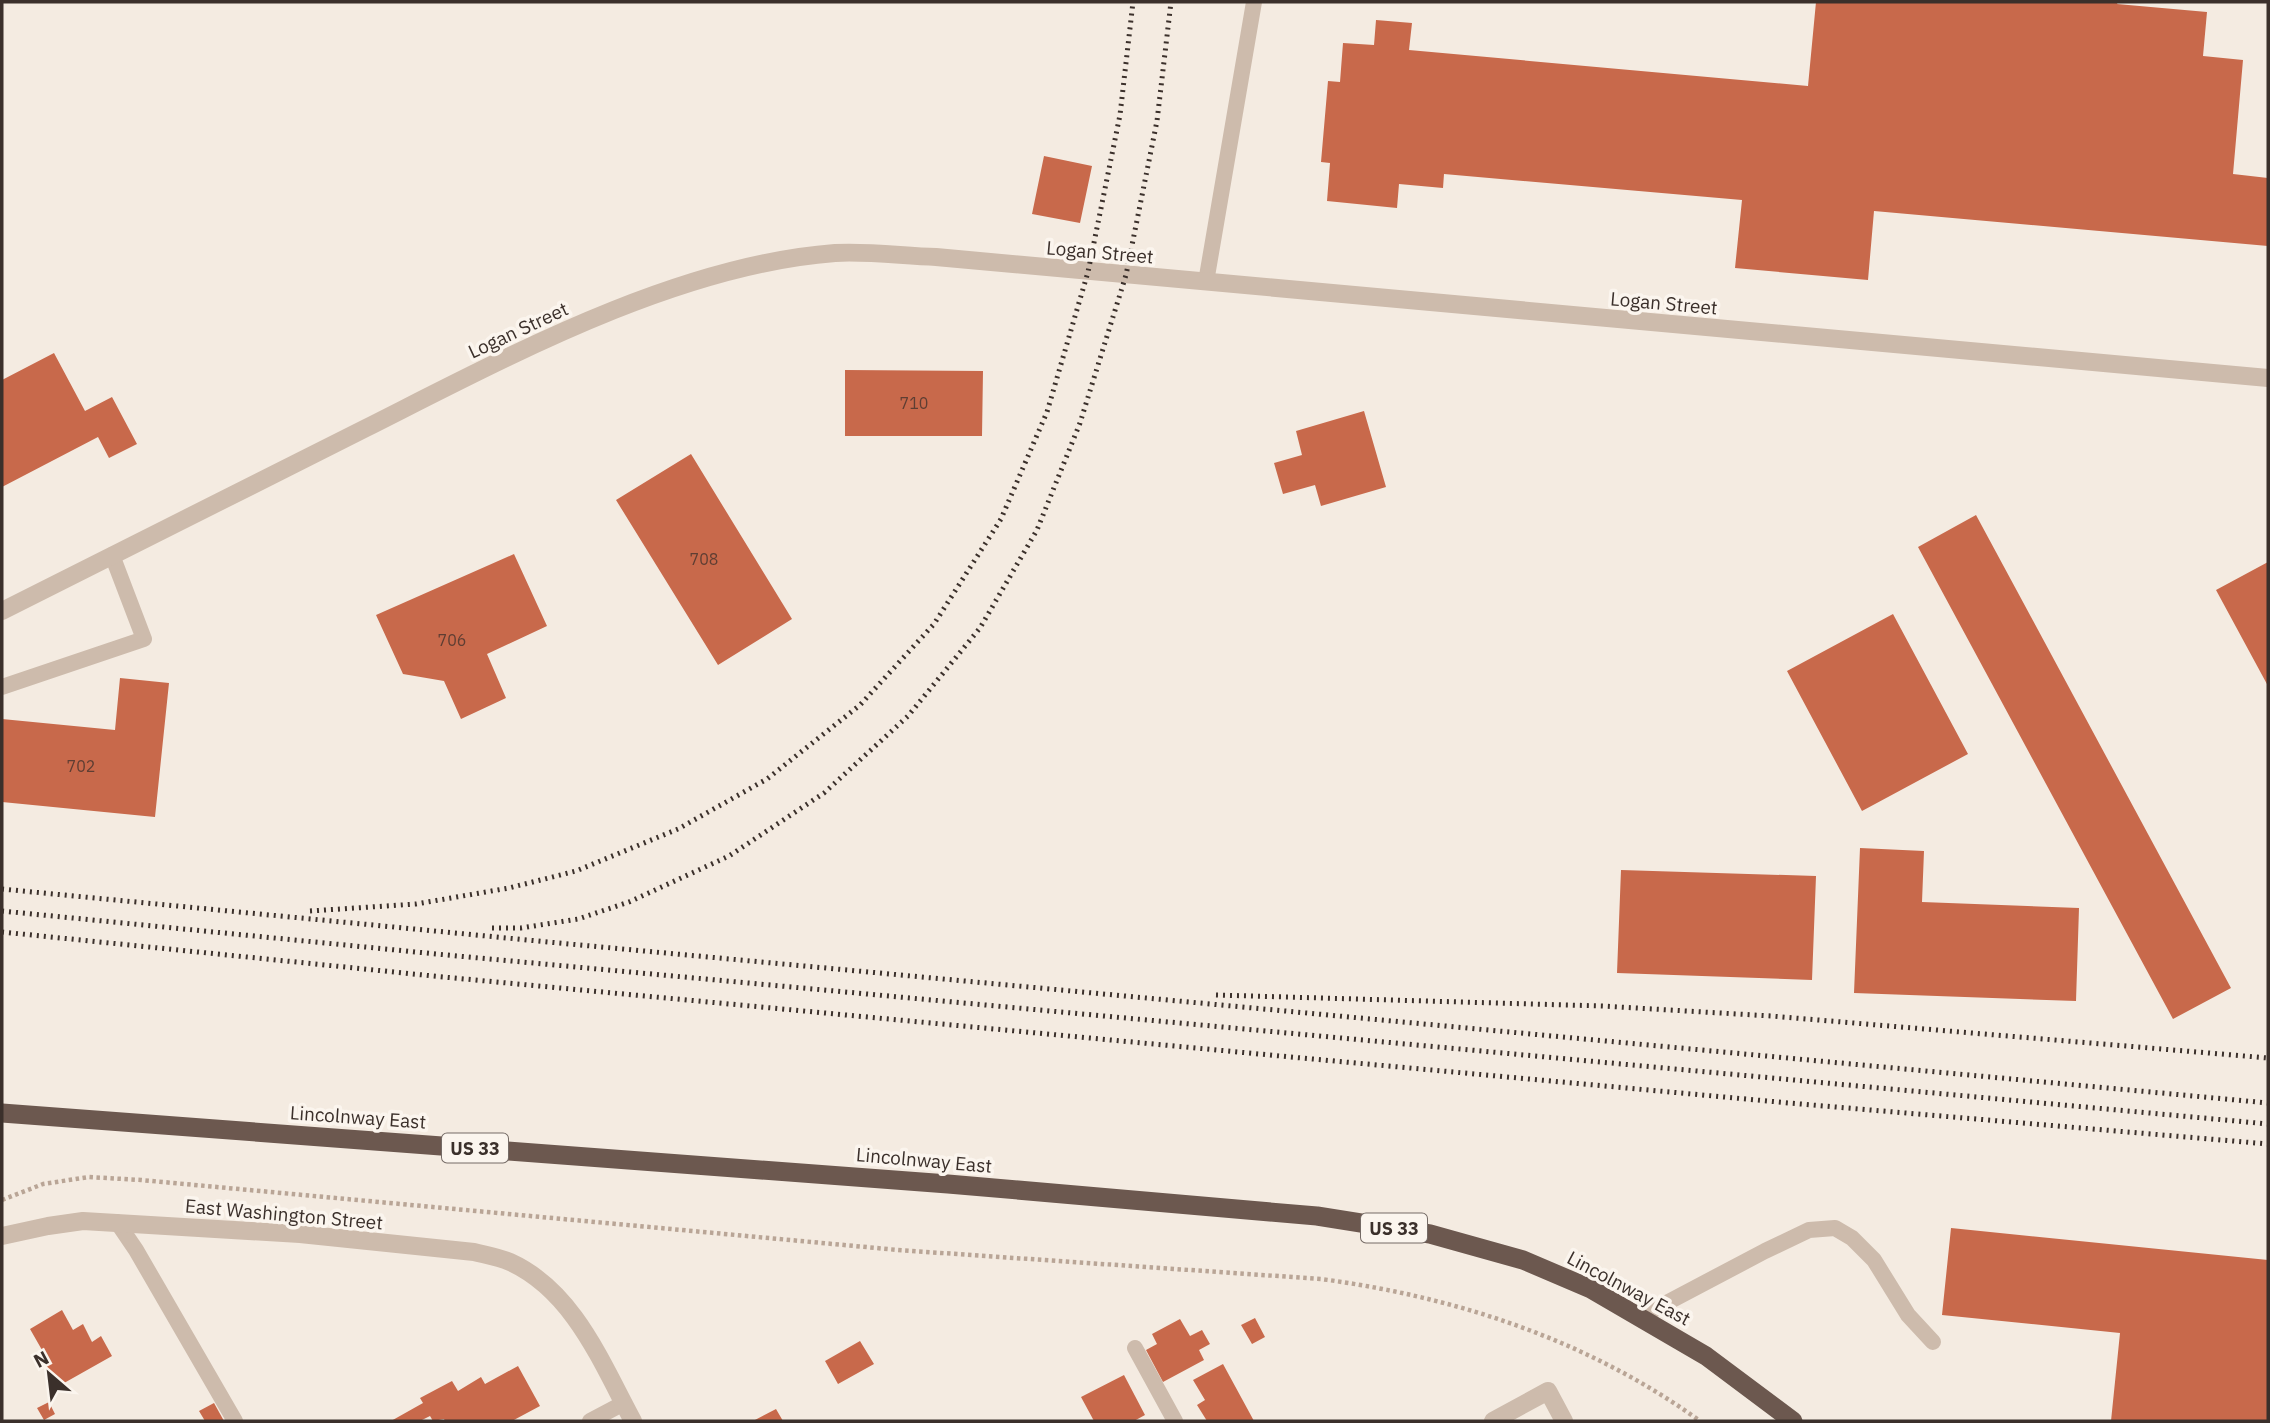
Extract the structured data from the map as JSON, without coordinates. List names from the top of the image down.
{
  "streets": {
    "highway": ["Lincolnway East", "US 33"],
    "street": ["Logan Street", "East Washington Street"]
  },
  "house_numbers": [
    "710",
    "708",
    "706",
    "702"
  ],
  "north": "top left"
}
